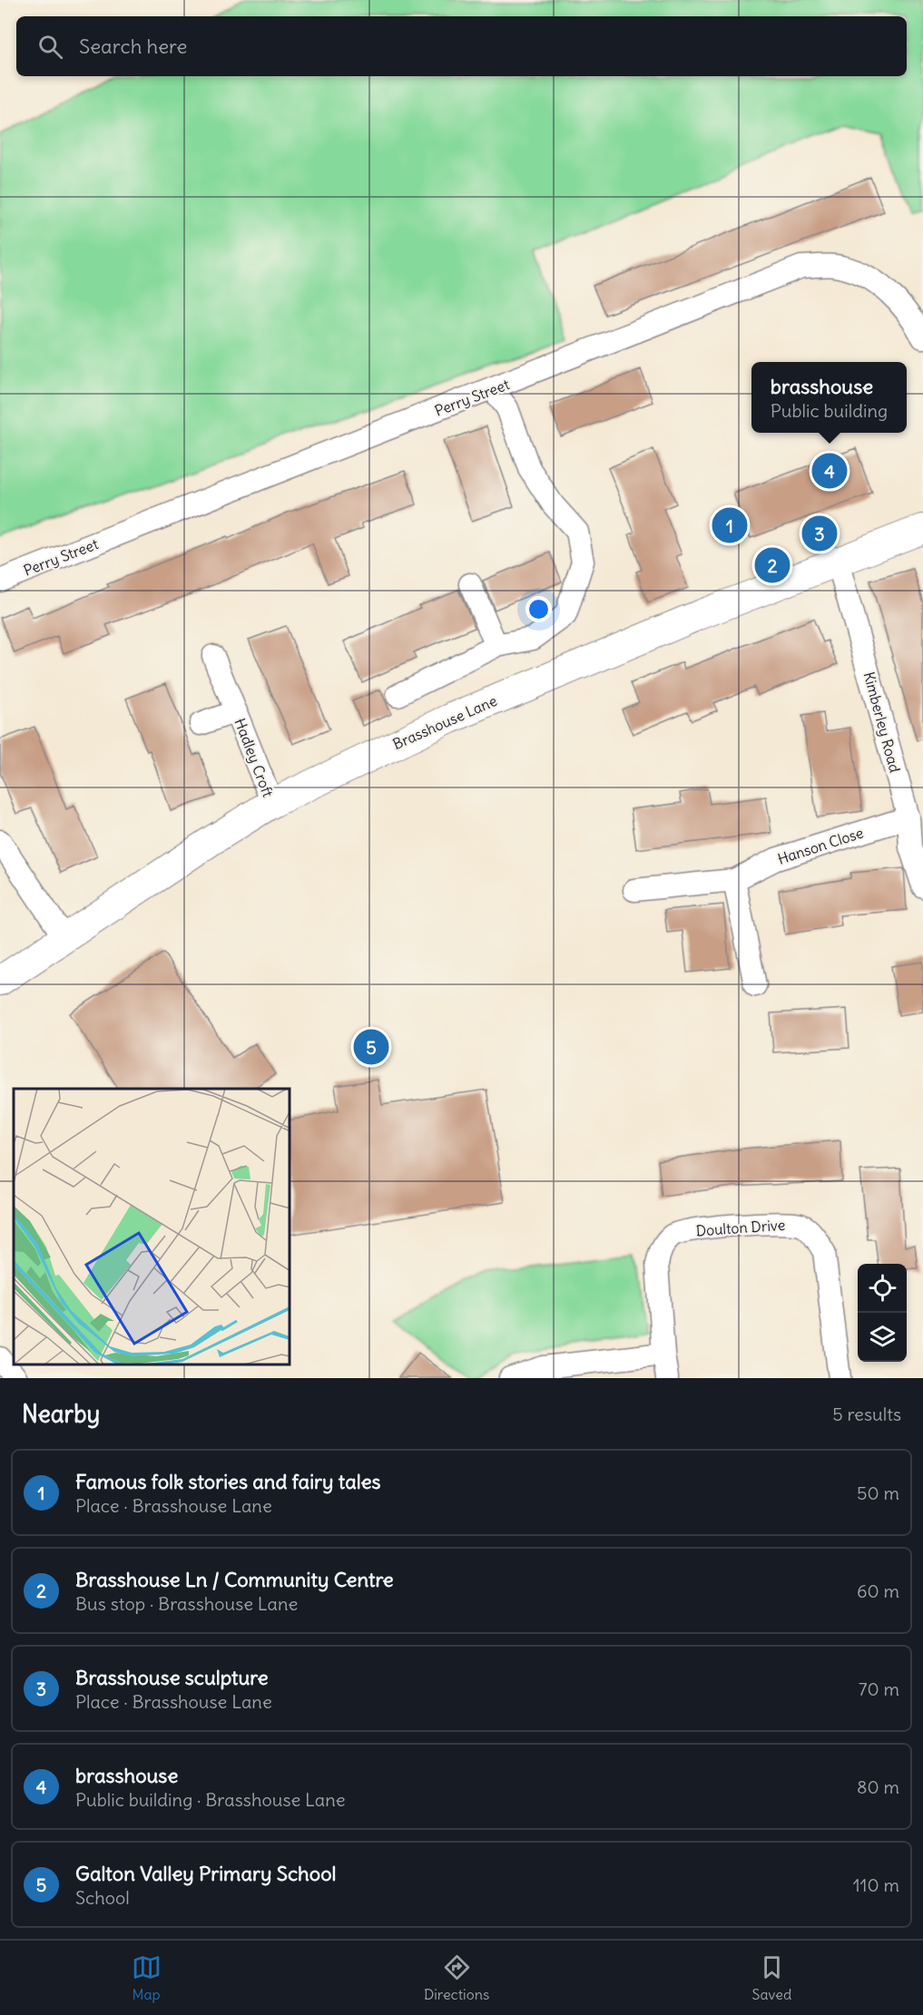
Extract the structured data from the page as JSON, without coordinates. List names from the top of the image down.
{
  "streets": {
    "street": [
      "Perry Street",
      "Brasshouse Lane",
      "Kimberley Road",
      "Hadley Croft",
      "Hanson Close",
      "Doulton Drive"
    ]
  },
  "crossings": [
    ["Brasshouse Lane", "Kimberley Road"],
    ["Brasshouse Lane", "Hadley Croft"],
    ["Kimberley Road", "Hanson Close"]
  ],
  "page": {
    "search": "Search here",
    "popup": ["brasshouse", "Public building"],
    "pins": [
      "4",
      "1",
      "3",
      "2",
      "5"
    ],
    "heading": ["Nearby", "5 results"],
    "list": [
      {
        "mark": "1",
        "name": "Famous folk stories and fairy tales",
        "note": "Place · Brasshouse Lane",
        "value": "50 m"
      },
      {
        "mark": "2",
        "name": "Brasshouse Ln / Community Centre",
        "note": "Bus stop · Brasshouse Lane",
        "value": "60 m"
      },
      {
        "mark": "3",
        "name": "Brasshouse sculpture",
        "note": "Place · Brasshouse Lane",
        "value": "70 m"
      },
      {
        "mark": "4",
        "name": "brasshouse",
        "note": "Public building · Brasshouse Lane",
        "value": "80 m"
      },
      {
        "mark": "5",
        "name": "Galton Valley Primary School",
        "note": "School",
        "value": "110 m"
      }
    ],
    "nav": ["Map", "Directions", "Saved"]
  }
}
